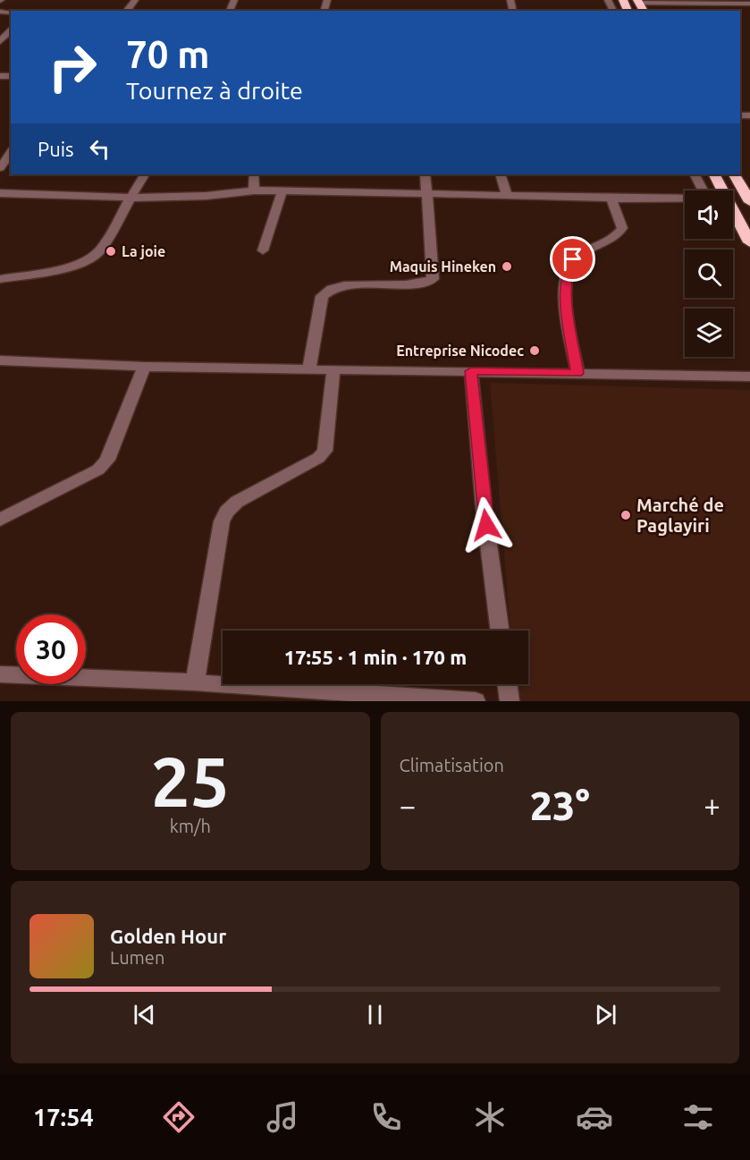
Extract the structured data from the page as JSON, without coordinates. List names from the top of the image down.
{
  "places": [
    "La joie",
    "Maquis Hineken",
    "Entreprise Nicodec",
    "Marché de Paglayiri"
  ],
  "page": {
    "turn": ["70 m", "Tournez à droite"],
    "then": "Puis",
    "limit": "30",
    "trip": "17:55 · 1 min · 170 m",
    "tile": [
      ["25", "km/h"],
      "Climatisation"
    ],
    "heat": ["−", "23°", "+"],
    "song": ["Golden Hour", "Lumen"],
    "tabs": "17:54"
  }
}
